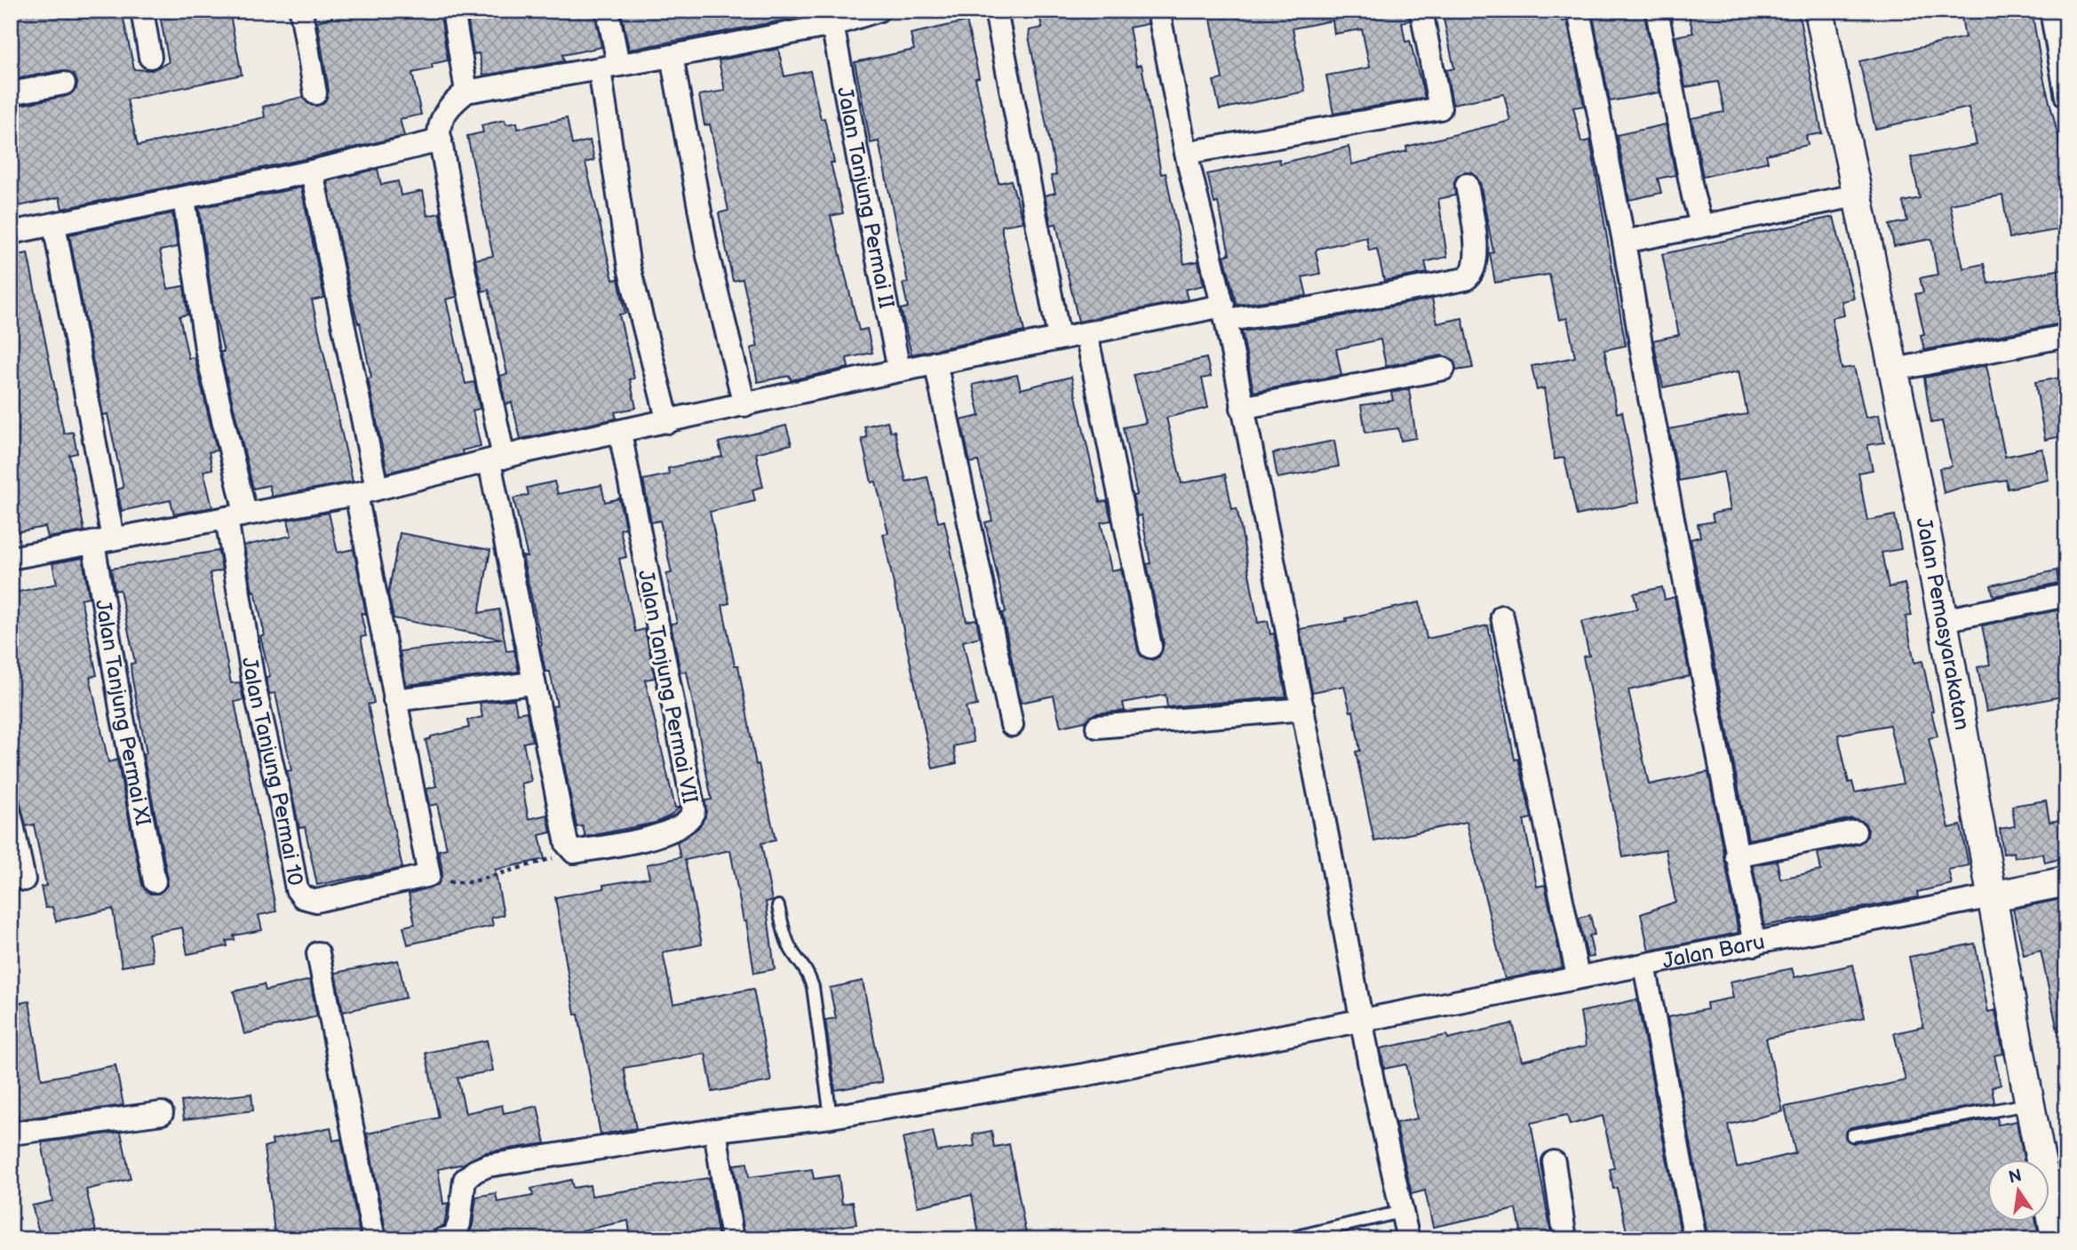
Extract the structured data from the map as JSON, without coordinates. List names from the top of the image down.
{
  "streets": {
    "street": [
      "Jalan Tanjung Permai II",
      "Jalan Pemasyarakatan",
      "Jalan Tanjung Permai VII",
      "Jalan Tanjung Permai XI",
      "Jalan Tanjung Permai 10",
      "Jalan Baru"
    ]
  },
  "crossings": [
    ["Jalan Pemasyarakatan", "Jalan Baru"]
  ],
  "north": "top"
}
